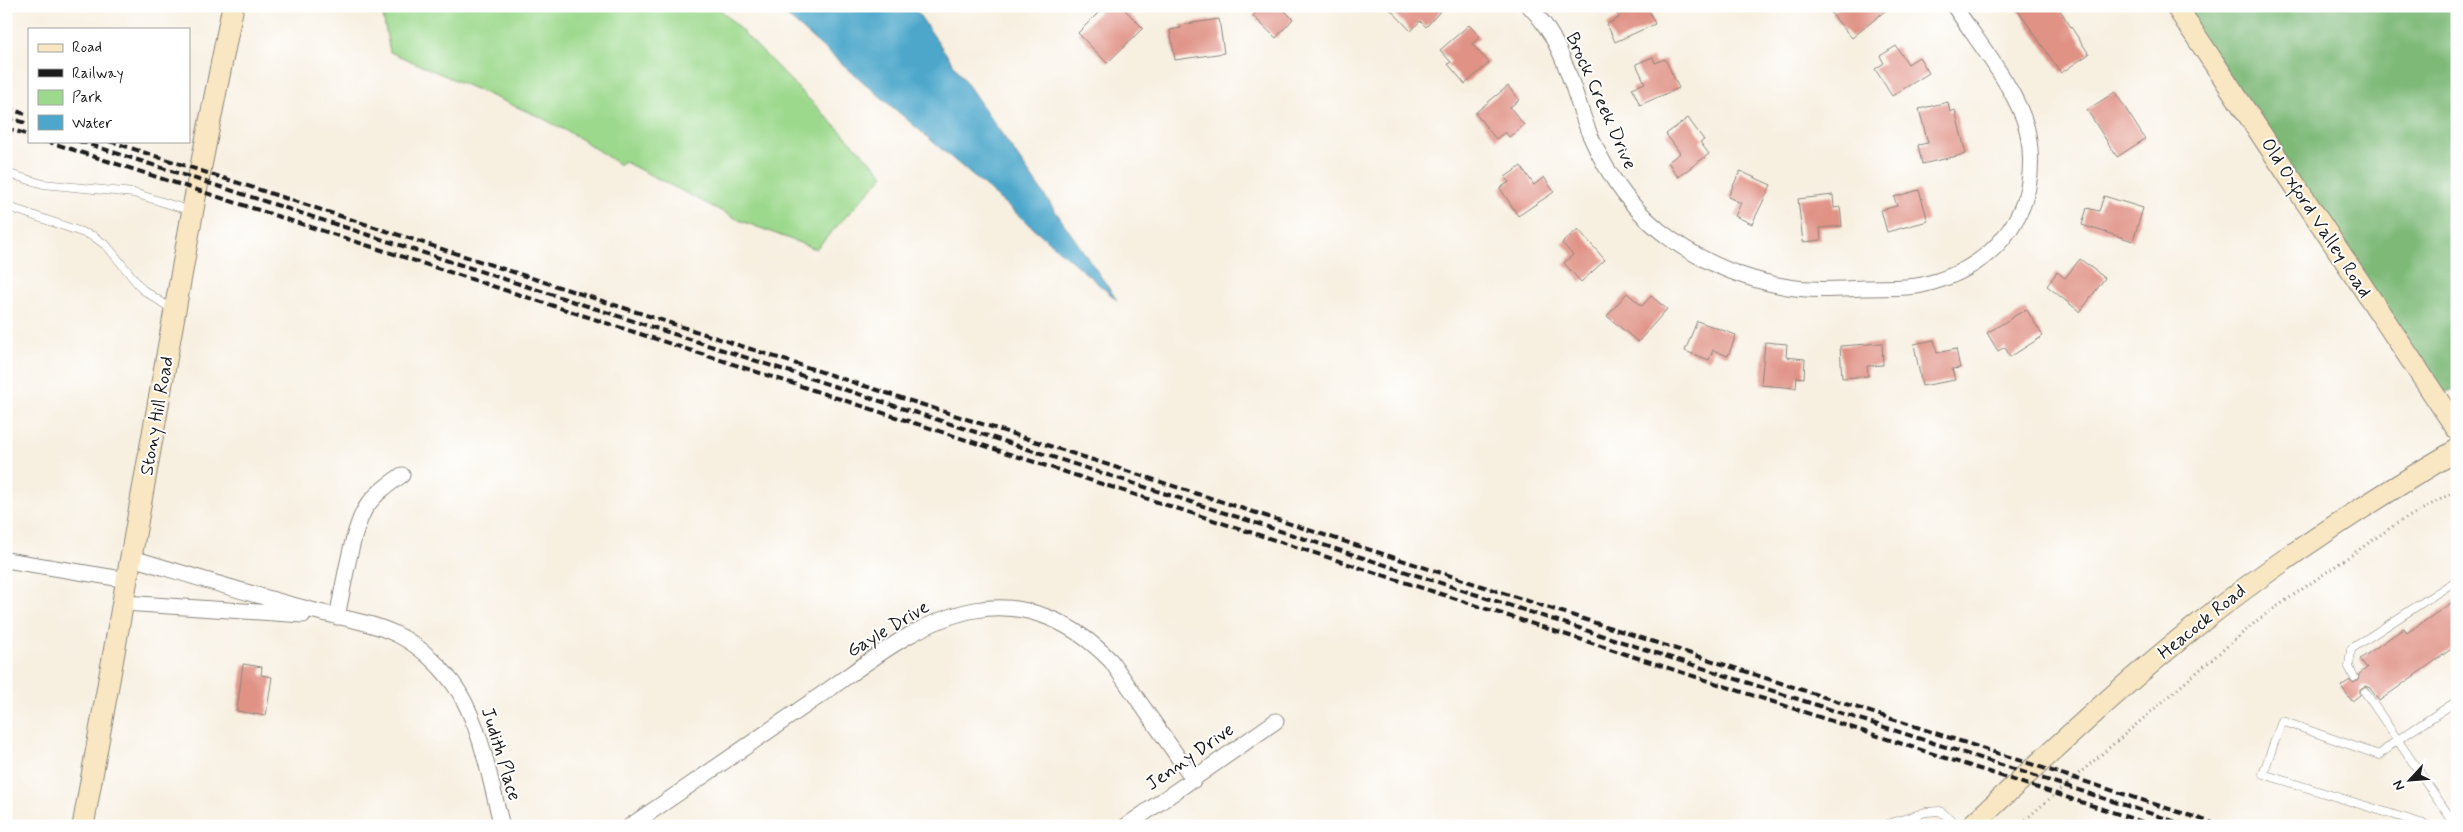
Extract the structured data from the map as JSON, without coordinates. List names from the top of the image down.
{
  "streets": {
    "street": [
      "Brock Creek Drive",
      "Old Oxford Valley Road",
      "Stony Hill Road",
      "Heacock Road",
      "Gayle Drive",
      "Judith Place",
      "Jenny Drive"
    ]
  },
  "crossings": [
    ["Stony Hill Road", "Judith Place"],
    ["Gayle Drive", "Jenny Drive"]
  ],
  "legend": [
    "Road",
    "Railway",
    "Park",
    "Water"
  ],
  "north": "bottom left"
}
